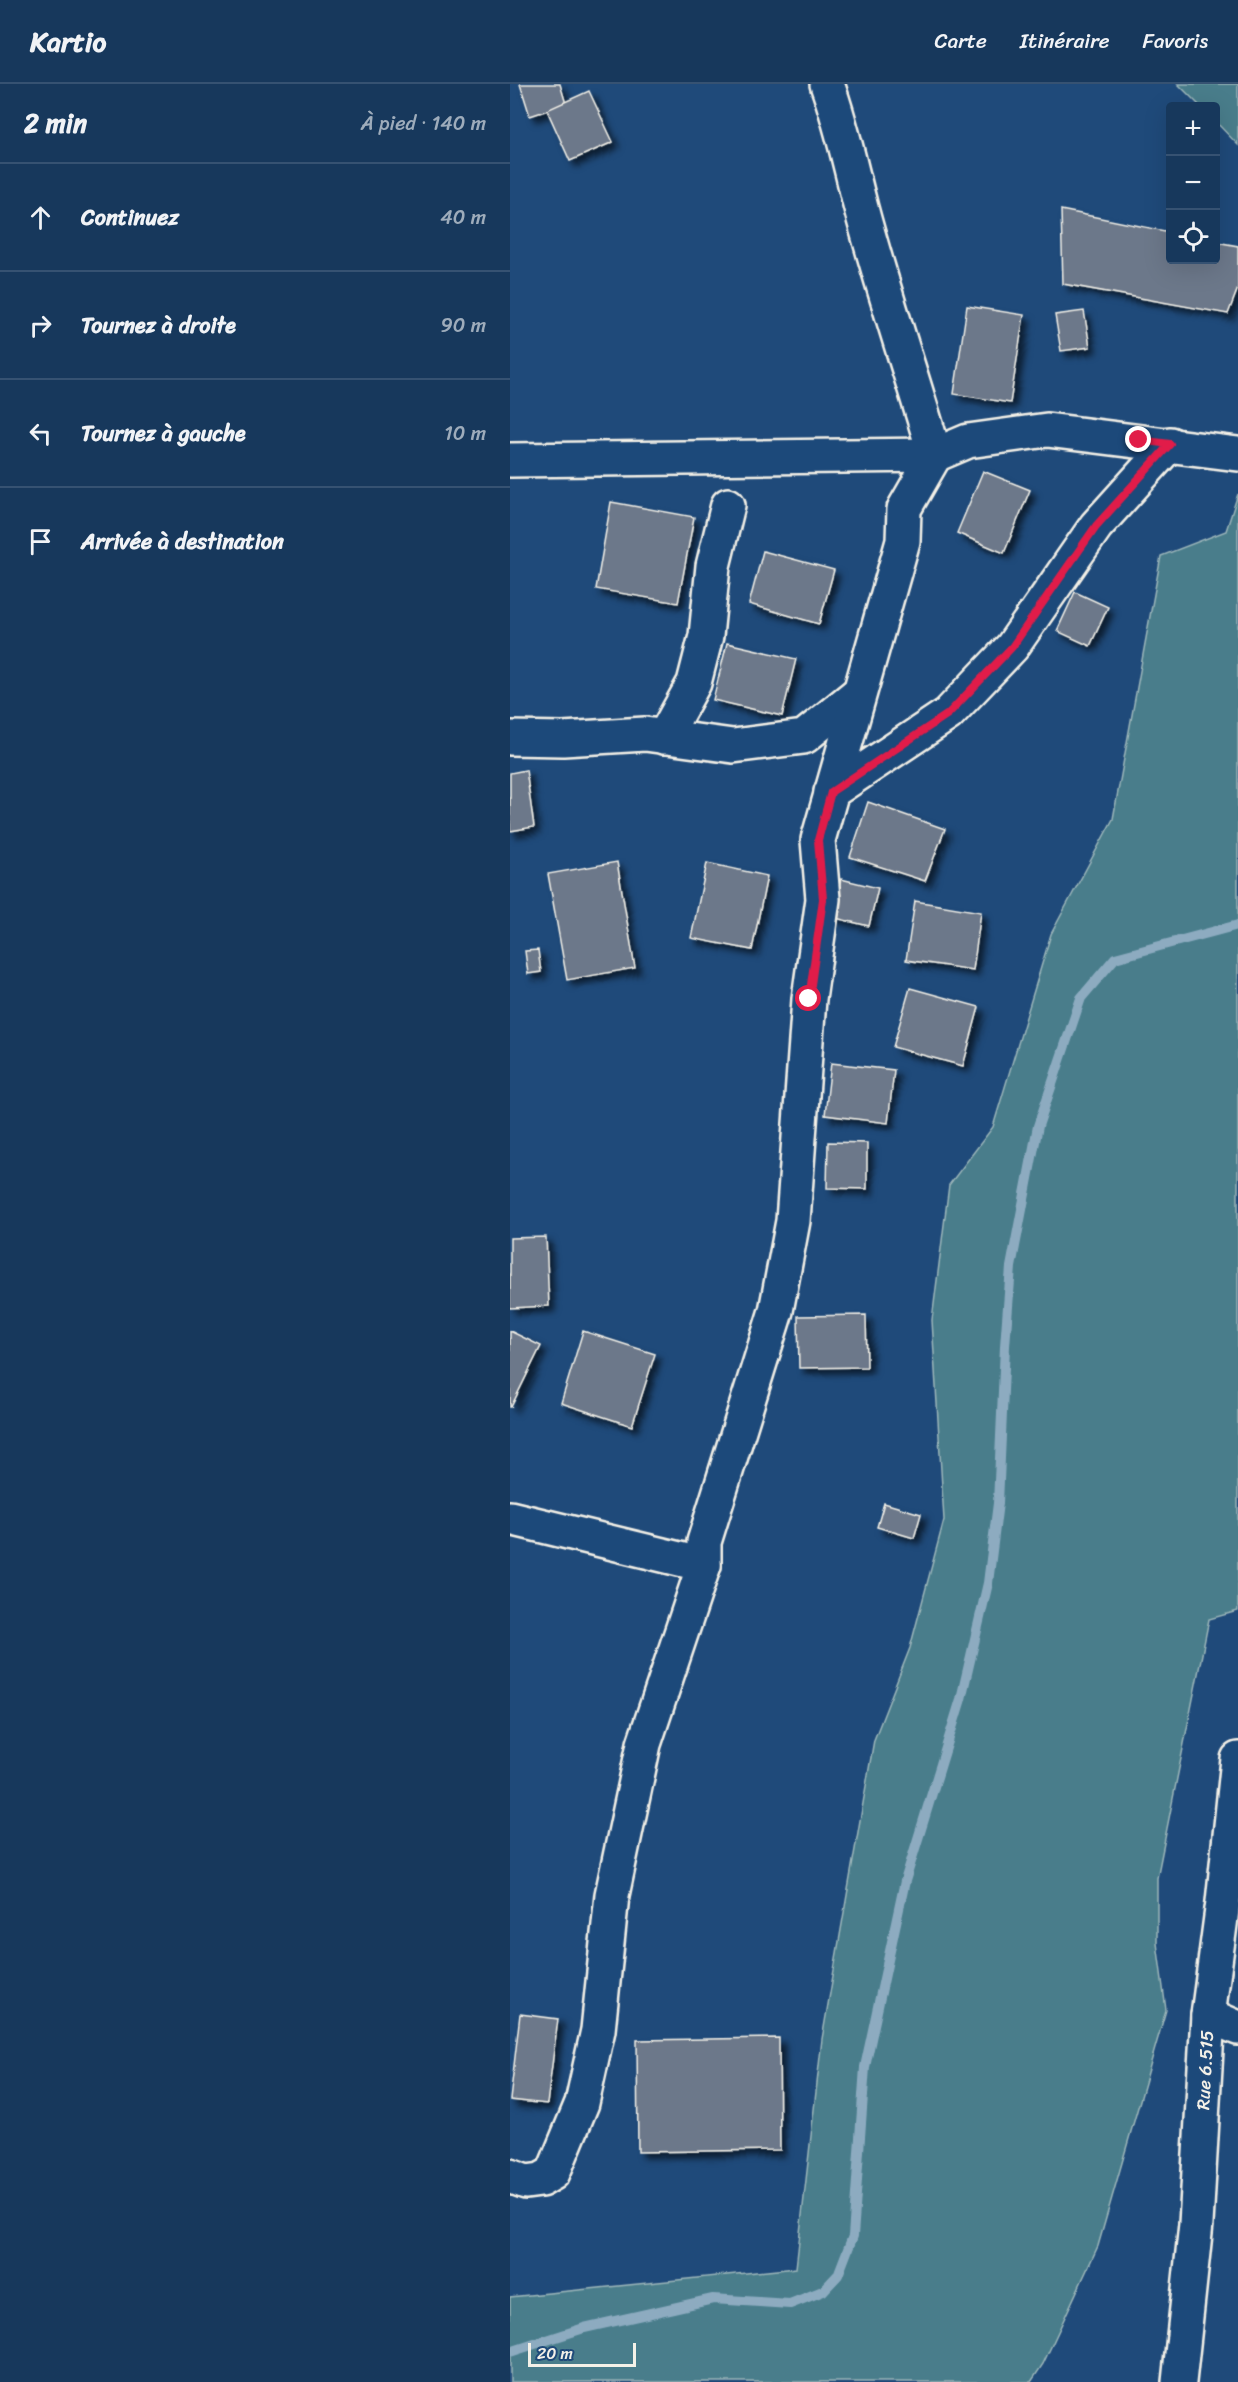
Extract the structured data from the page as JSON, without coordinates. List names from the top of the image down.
{
  "streets": {
    "street": ["Rue 6.515"]
  },
  "scale_bar": "20 m",
  "page": {
    "header": "Kartio",
    "nav": ["Carte", "Itinéraire", "Favoris"],
    "heading": ["2 min", "À pied · 140 m"],
    "map_buttons": ["+", "−"],
    "list": [
      ["Continuez", "40 m"],
      ["Tournez à droite", "90 m"],
      ["Tournez à gauche", "10 m"],
      "Arrivée à destination"
    ],
    "scale": "20 m"
  }
}
